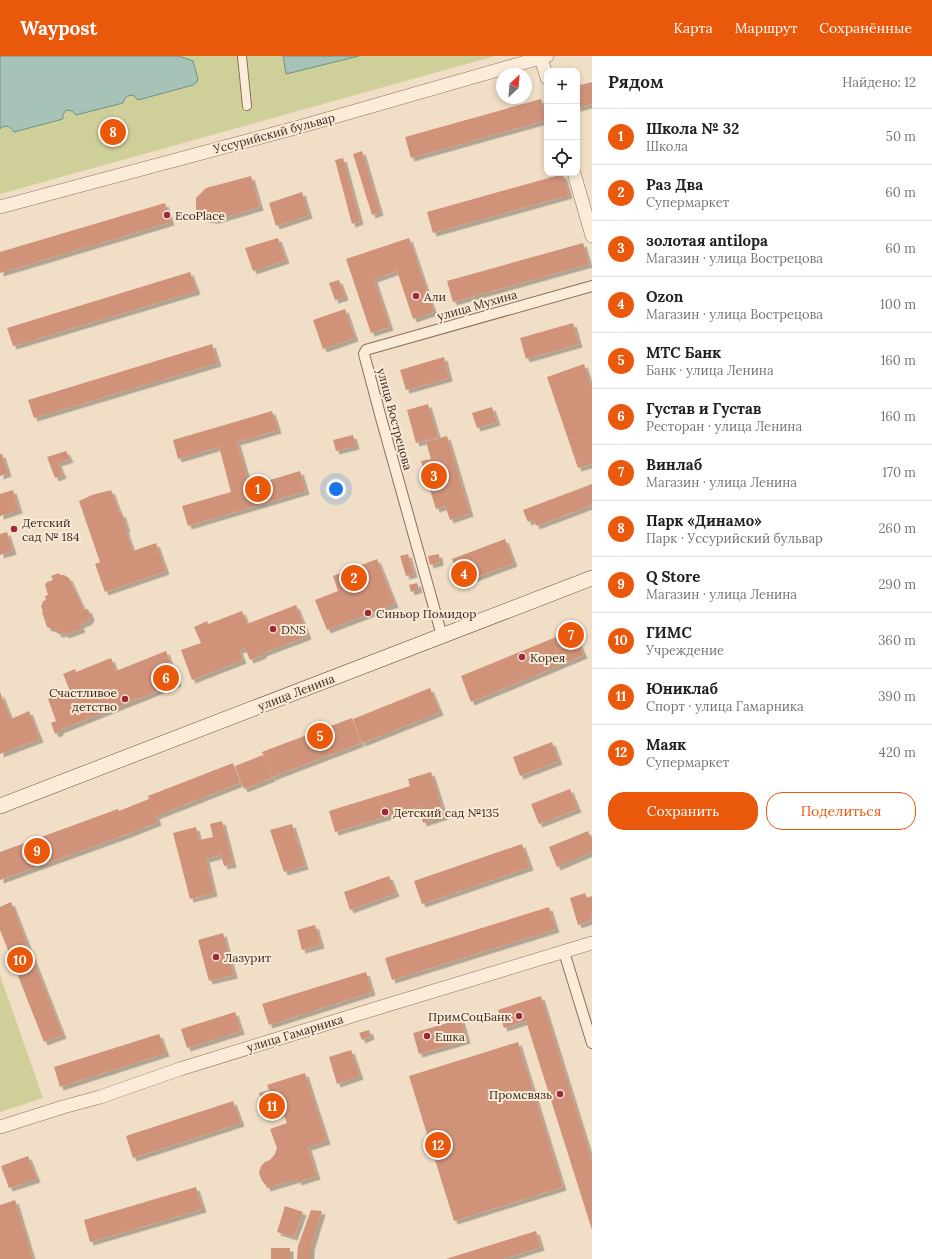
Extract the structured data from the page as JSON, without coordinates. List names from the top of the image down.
{
  "streets": {
    "main road": ["улица Ленина"],
    "street": [
      "Уссурийский бульвар",
      "улица Мухина",
      "улица Вострецова",
      "улица Гамарника"
    ]
  },
  "crossings": [
    ["улица Мухина", "улица Вострецова"],
    ["улица Вострецова", "улица Ленина"]
  ],
  "places": [
    "EcoPlace",
    "Али",
    "Детский сад № 184",
    "Синьор Помидор",
    "DNS",
    "Корея",
    "Счастливое детство",
    "Детский сад №135",
    "Лазурит",
    "ПримСоцБанк",
    "Ешка",
    "Промсвязь"
  ],
  "north": "top right",
  "page": {
    "header": "Waypost",
    "nav": ["Карта", "Маршрут", "Сохранённые"],
    "heading": ["Рядом", "Найдено: 12"],
    "map_buttons": ["+", "−"],
    "list": [
      {
        "mark": "1",
        "name": "Школа № 32",
        "note": "Школа",
        "value": "50 m"
      },
      {
        "mark": "2",
        "name": "Раз Два",
        "note": "Супермаркет",
        "value": "60 m"
      },
      {
        "mark": "3",
        "name": "золотая antilopa",
        "note": "Магазин · улица Вострецова",
        "value": "60 m"
      },
      {
        "mark": "4",
        "name": "Ozon",
        "note": "Магазин · улица Вострецова",
        "value": "100 m"
      },
      {
        "mark": "5",
        "name": "МТС Банк",
        "note": "Банк · улица Ленина",
        "value": "160 m"
      },
      {
        "mark": "6",
        "name": "Густав и Густав",
        "note": "Ресторан · улица Ленина",
        "value": "160 m"
      },
      {
        "mark": "7",
        "name": "Винлаб",
        "note": "Магазин · улица Ленина",
        "value": "170 m"
      },
      {
        "mark": "8",
        "name": "Парк «Динамо»",
        "note": "Парк · Уссурийский бульвар",
        "value": "260 m"
      },
      {
        "mark": "9",
        "name": "Q Store",
        "note": "Магазин · улица Ленина",
        "value": "290 m"
      },
      {
        "mark": "10",
        "name": "ГИМС",
        "note": "Учреждение",
        "value": "360 m"
      },
      {
        "mark": "11",
        "name": "Юниклаб",
        "note": "Спорт · улица Гамарника",
        "value": "390 m"
      },
      {
        "mark": "12",
        "name": "Маяк",
        "note": "Супермаркет",
        "value": "420 m"
      }
    ],
    "pins": [
      "8",
      "3",
      "1",
      "4",
      "2",
      "7",
      "6",
      "5",
      "9",
      "10",
      "11",
      "12"
    ],
    "buttons": ["Сохранить", "Поделиться"]
  }
}
